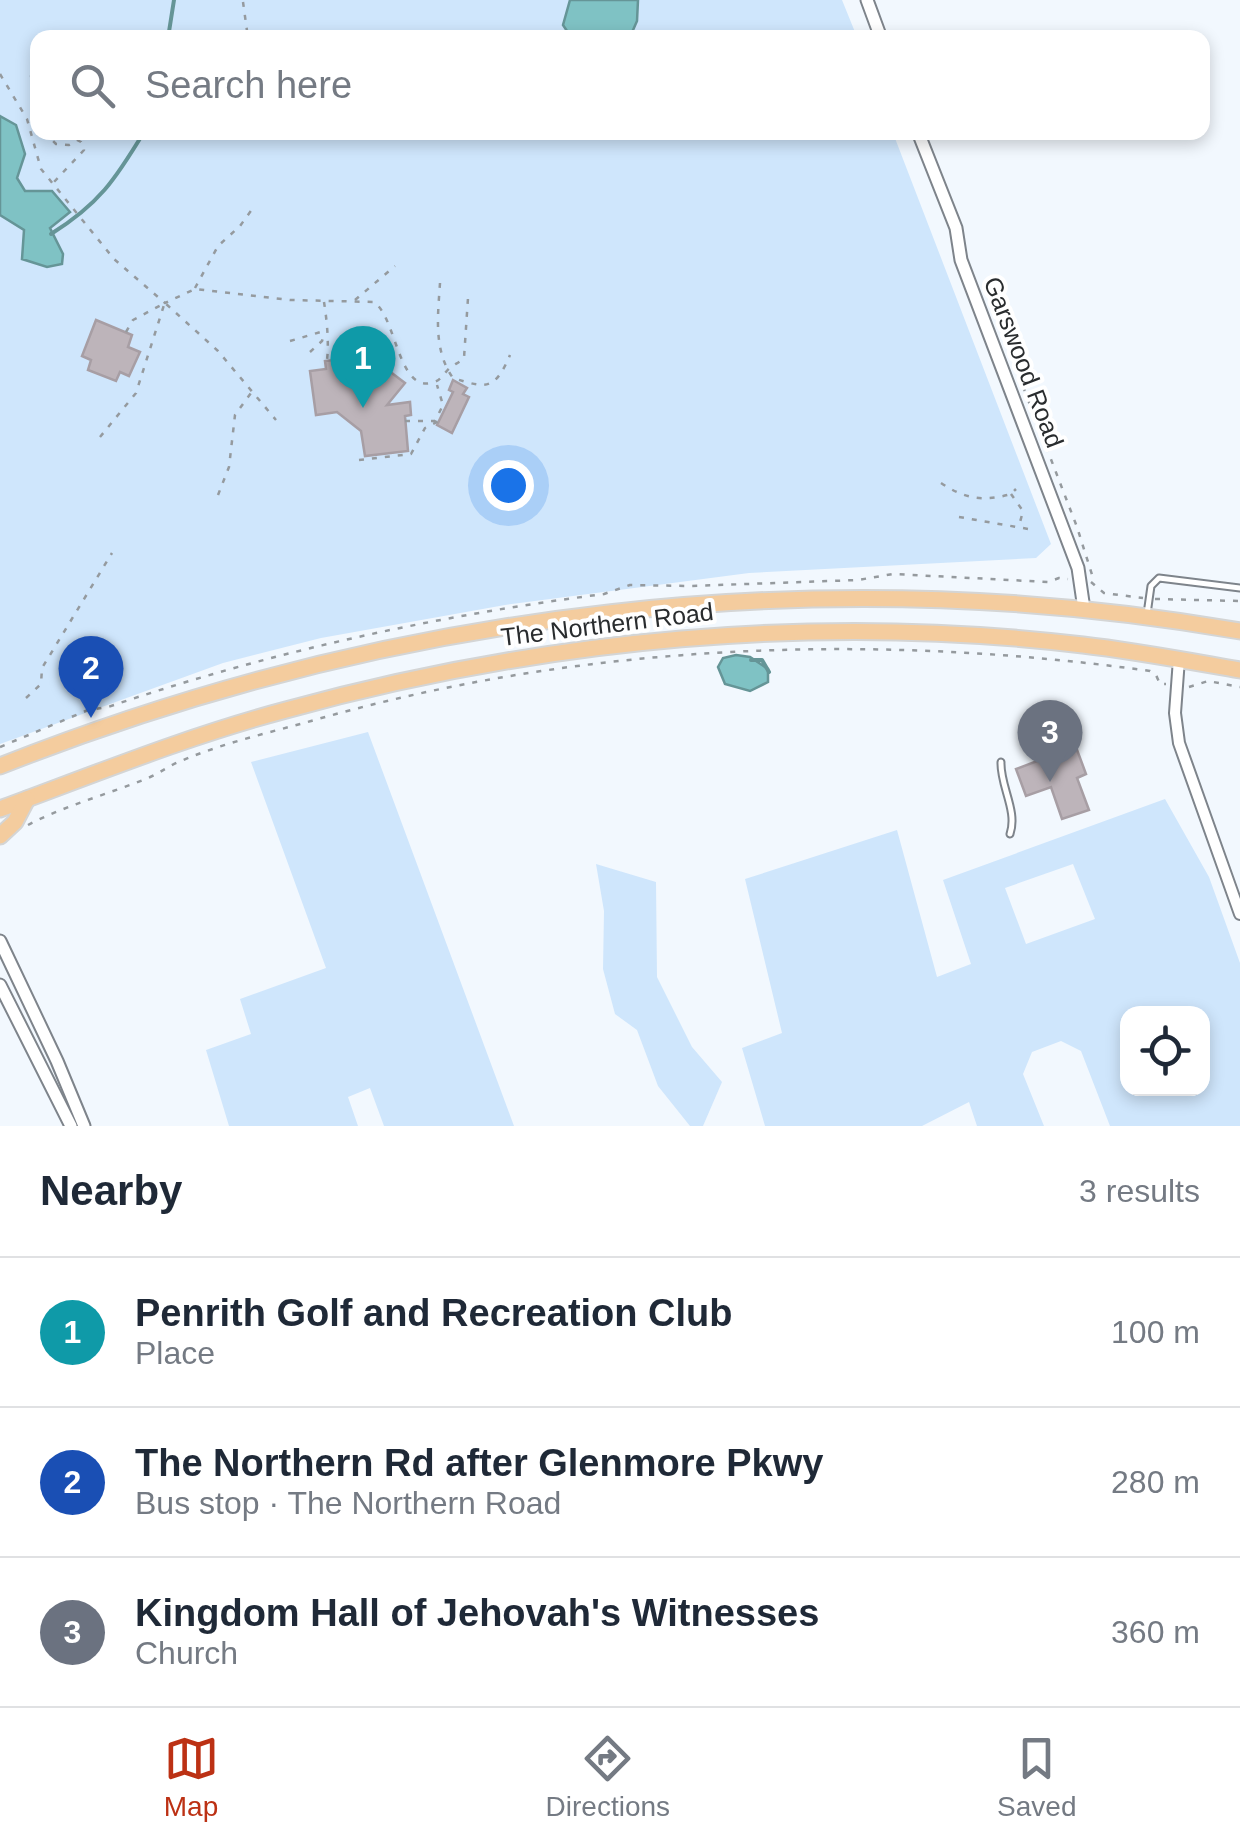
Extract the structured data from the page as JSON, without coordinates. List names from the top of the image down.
{
  "streets": {
    "highway": ["The Northern Road"],
    "street": ["Garswood Road"]
  },
  "crossings": [
    ["Garswood Road", "The Northern Road"]
  ],
  "page": {
    "search": "Search here",
    "pins": ["1", "2", "3"],
    "heading": ["Nearby", "3 results"],
    "list": [
      {
        "mark": "1",
        "name": "Penrith Golf and Recreation Club",
        "note": "Place",
        "value": "100 m"
      },
      {
        "mark": "2",
        "name": "The Northern Rd after Glenmore Pkwy",
        "note": "Bus stop · The Northern Road",
        "value": "280 m"
      },
      {
        "mark": "3",
        "name": "Kingdom Hall of Jehovah's Witnesses",
        "note": "Church",
        "value": "360 m"
      }
    ],
    "nav": ["Map", "Directions", "Saved"]
  }
}
